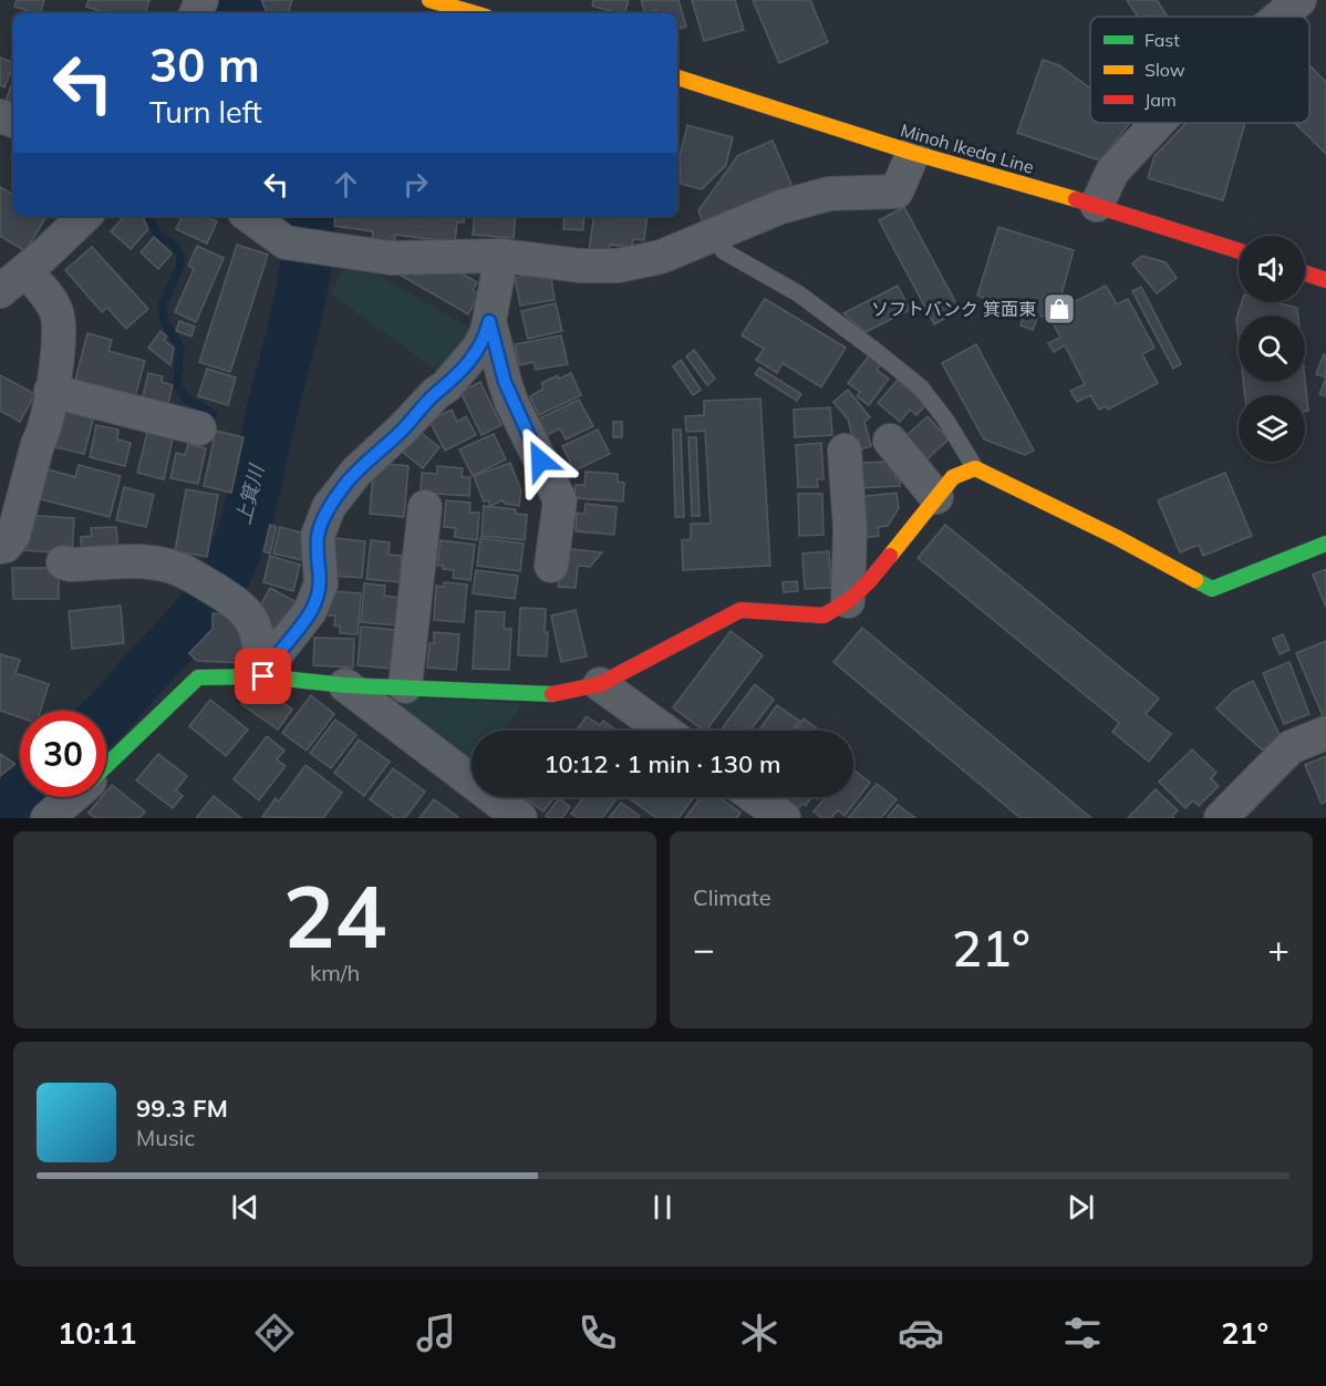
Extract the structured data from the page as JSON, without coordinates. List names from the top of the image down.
{
  "streets": {
    "street": ["Minoh Ikeda Line"]
  },
  "water": ["上箕川"],
  "places": {
    "shop": ["ソフトバンク 箕面東"]
  },
  "legend": ["Fast", "Slow", "Jam"],
  "page": {
    "turn": ["30 m", "Turn left"],
    "limit": "30",
    "trip": "10:12 · 1 min · 130 m",
    "tile": [
      ["24", "km/h"],
      "Climate"
    ],
    "heat": ["−", "21°", "+"],
    "song": ["99.3 FM", "Music"],
    "tabs": ["10:11", "21°"]
  }
}
